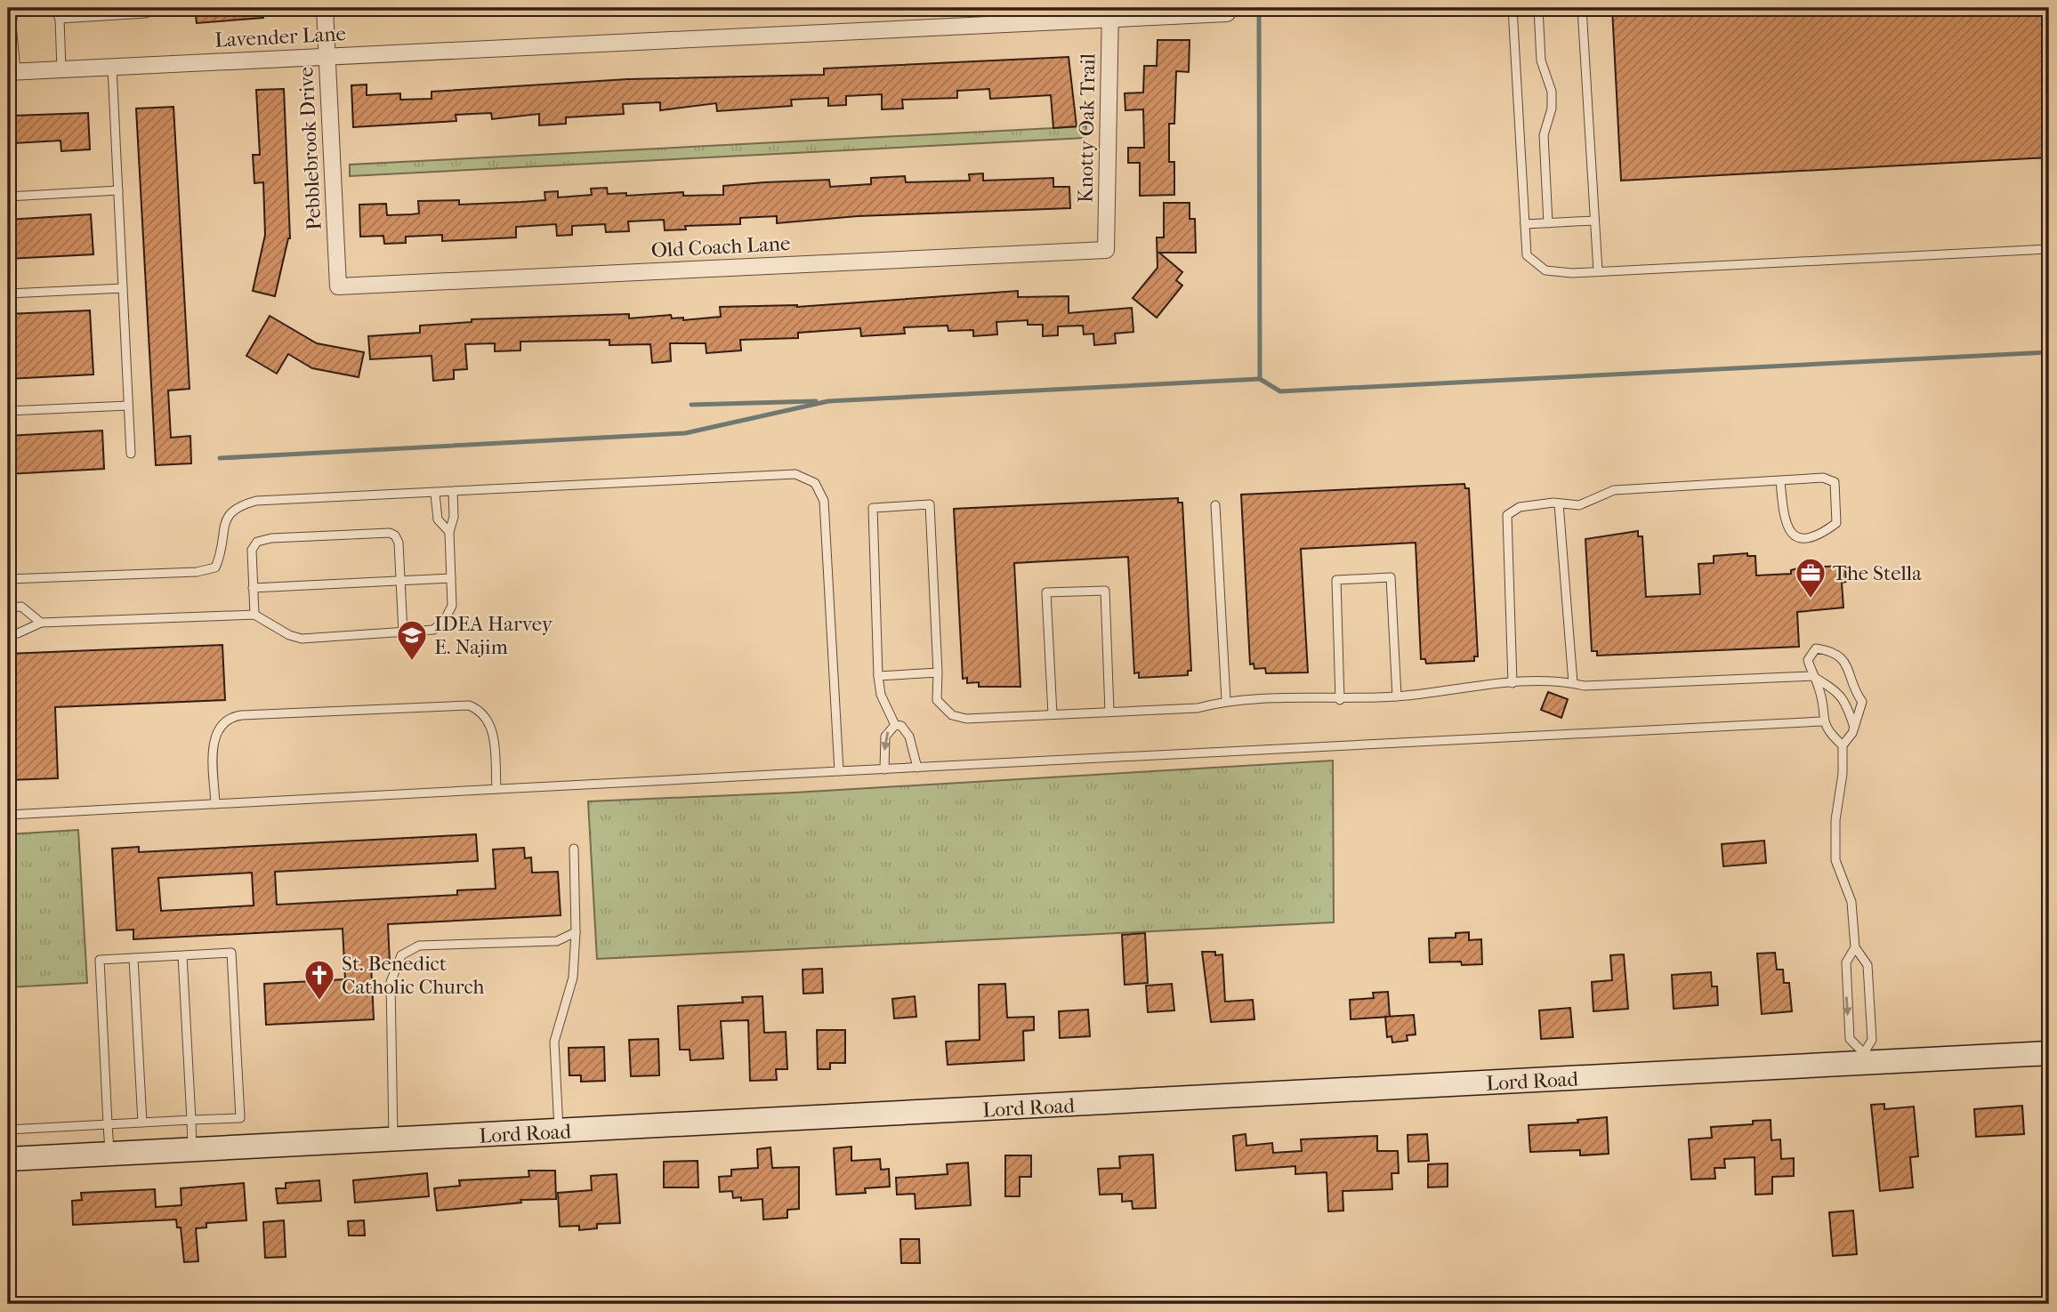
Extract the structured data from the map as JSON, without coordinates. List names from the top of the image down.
{
  "streets": {
    "street": [
      "Lavender Lane",
      "Knotty Oak Trail",
      "Pebblebrook Drive",
      "Old Coach Lane",
      "Lord Road"
    ]
  },
  "crossings": [
    ["Lavender Lane", "Knotty Oak Trail"],
    ["Lavender Lane", "Pebblebrook Drive"],
    ["Knotty Oak Trail", "Old Coach Lane"],
    ["Pebblebrook Drive", "Old Coach Lane"]
  ],
  "places": {
    "office": ["The Stella"],
    "school or university": ["IDEA Harvey E. Najim"],
    "church": ["St. Benedict Catholic Church"]
  }
}
